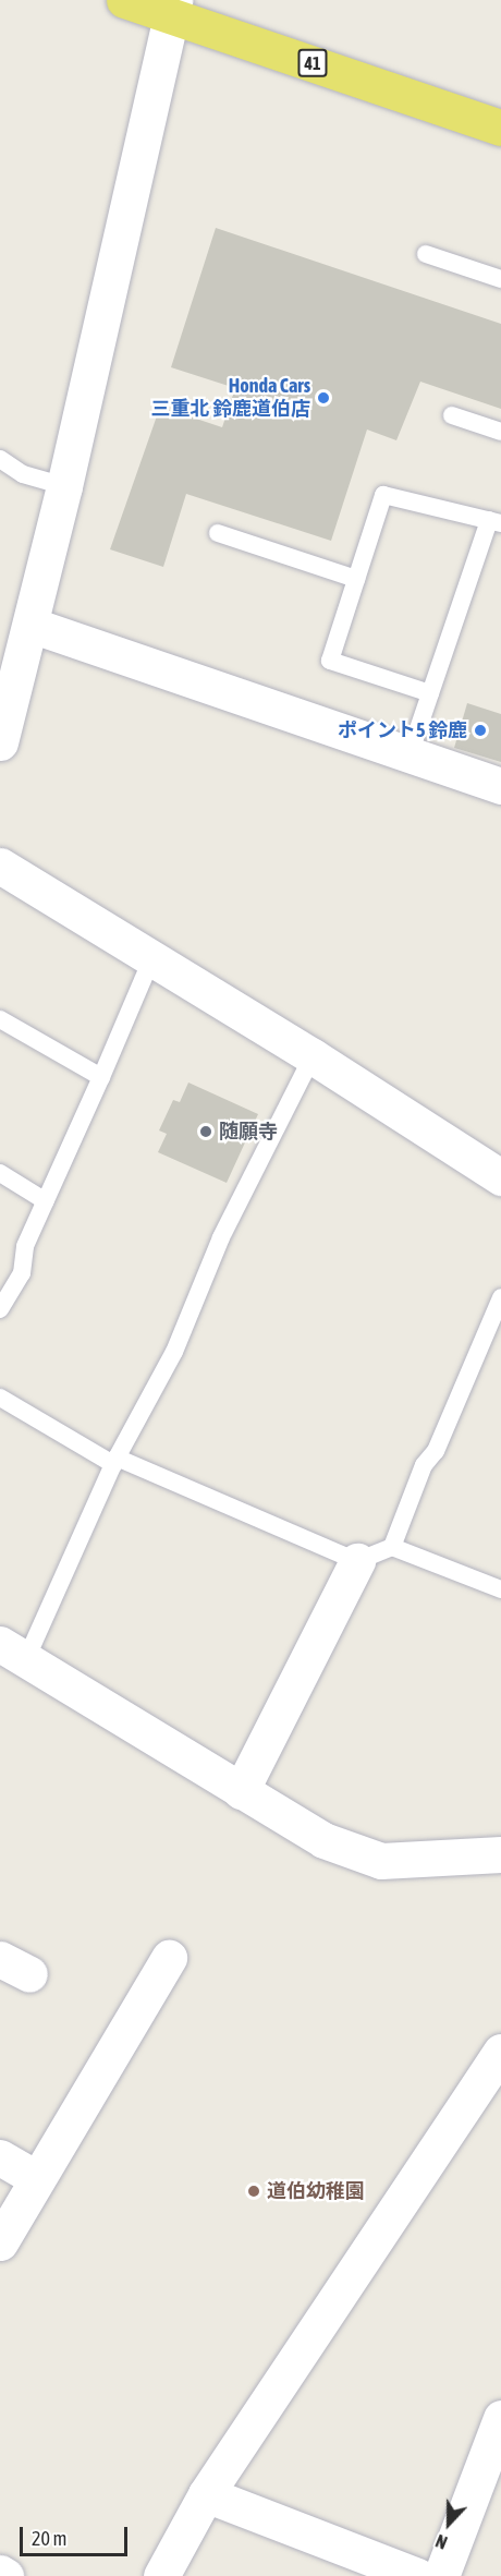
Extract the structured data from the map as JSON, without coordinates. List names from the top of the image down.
{
  "streets": {
    "main road": ["41"]
  },
  "places": [
    "Honda Cars 三重北 鈴鹿道伯店",
    "ポイント5 鈴鹿",
    "随願寺",
    "道伯幼稚園"
  ],
  "scale_bar": "20 m",
  "north": "bottom"
}
